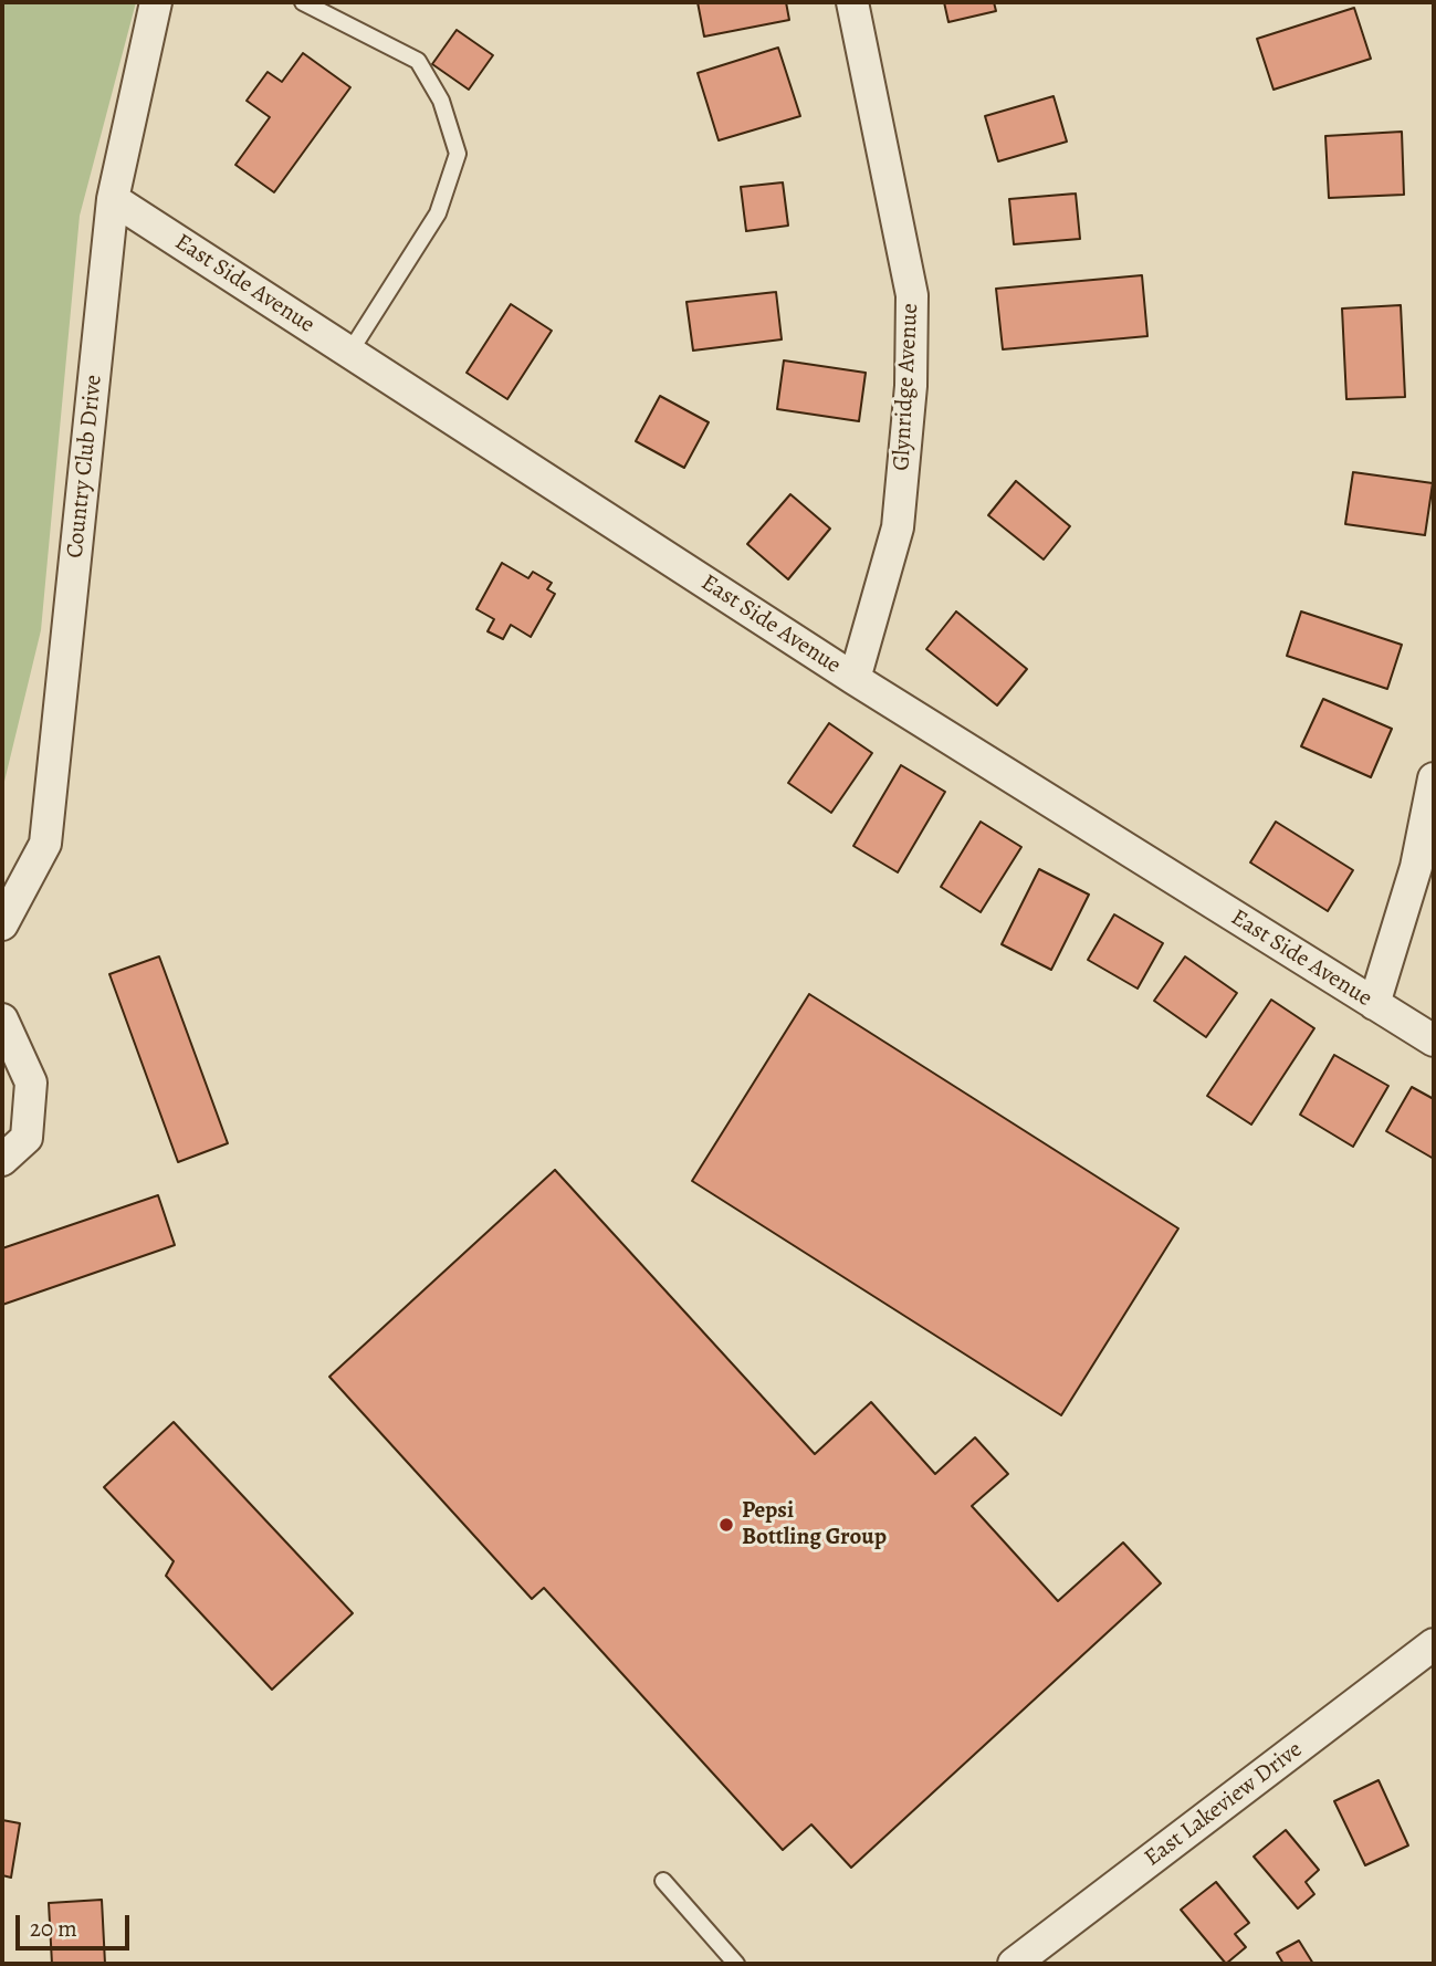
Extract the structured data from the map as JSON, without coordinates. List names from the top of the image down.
{
  "streets": {
    "street": [
      "East Side Avenue",
      "Glynridge Avenue",
      "Country Club Drive",
      "East Lakeview Drive"
    ]
  },
  "crossings": [
    ["East Side Avenue", "Glynridge Avenue"],
    ["East Side Avenue", "Country Club Drive"]
  ],
  "places": ["Pepsi Bottling Group"],
  "scale_bar": "20 m"
}
